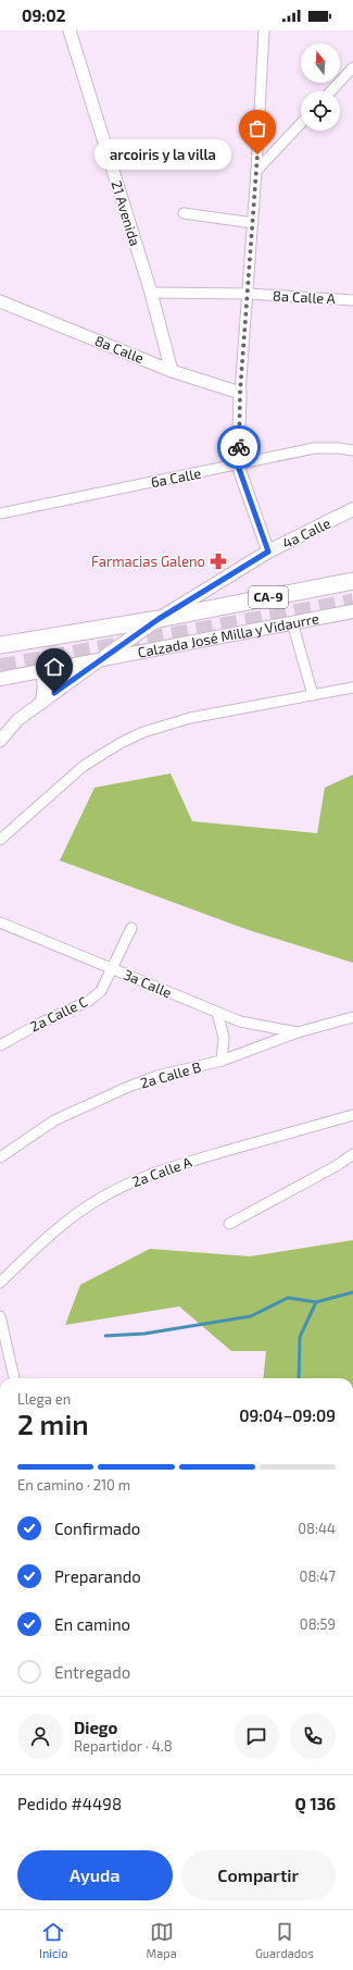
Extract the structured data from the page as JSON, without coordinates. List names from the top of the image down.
{
  "streets": {
    "highway": ["CA-9"],
    "main road": ["4a Calle", "Calzada José Milla y Vidaurre"],
    "street": [
      "21 Avenida",
      "8a Calle A",
      "8a Calle",
      "6a Calle",
      "3a Calle",
      "2a Calle C",
      "2a Calle B",
      "2a Calle A"
    ]
  },
  "crossings": [
    ["21 Avenida", "8a Calle A"],
    ["21 Avenida", "8a Calle"],
    ["4a Calle", "CA-9"],
    ["4a Calle", "Calzada José Milla y Vidaurre"],
    ["3a Calle", "2a Calle C"],
    ["3a Calle", "2a Calle B"]
  ],
  "places": {
    "other": ["arcoiris y la villa"],
    "pharmacy": ["Farmacias Galeno"]
  },
  "north": "top",
  "page": {
    "status": "09:02",
    "bubble": "arcoiris y la villa",
    "heading": ["2 min", "Llega en", "09:04–09:09"],
    "panel": [
      "Diego",
      "Repartidor · 4.8",
      "Pedido #4498",
      "Q 136"
    ],
    "bar": "En camino · 210 m",
    "list": [
      ["Confirmado", "08:44"],
      ["Preparando", "08:47"],
      ["En camino", "08:59"],
      "Entregado"
    ],
    "buttons": ["Ayuda", "Compartir"],
    "tabs": ["Inicio", "Mapa", "Guardados"]
  }
}
